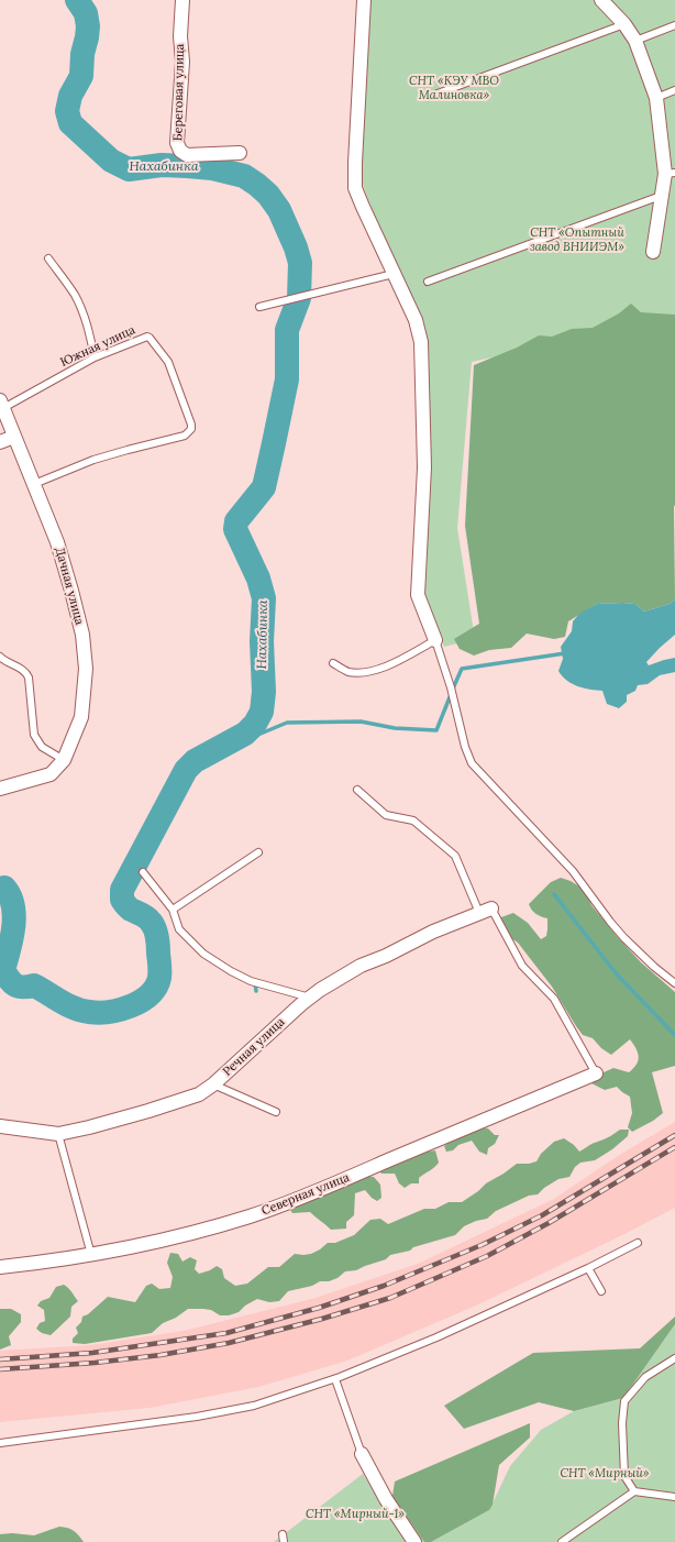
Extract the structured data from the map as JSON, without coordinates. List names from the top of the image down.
{
  "streets": {
    "street": [
      "Береговая улица",
      "Дачная улица",
      "Речная улица",
      "Северная улица"
    ],
    "lane": ["Южная улица"]
  },
  "crossings": [
    ["Южная улица", "Дачная улица"]
  ],
  "water": ["Нахабинка"],
  "parks": [
    "СНТ «КЭУ МВО Малиновка»",
    "СНТ «Опытный завод ВНИИЭМ»",
    "СНТ «Мирный»",
    "СНТ «Мирный-1»"
  ]
}
